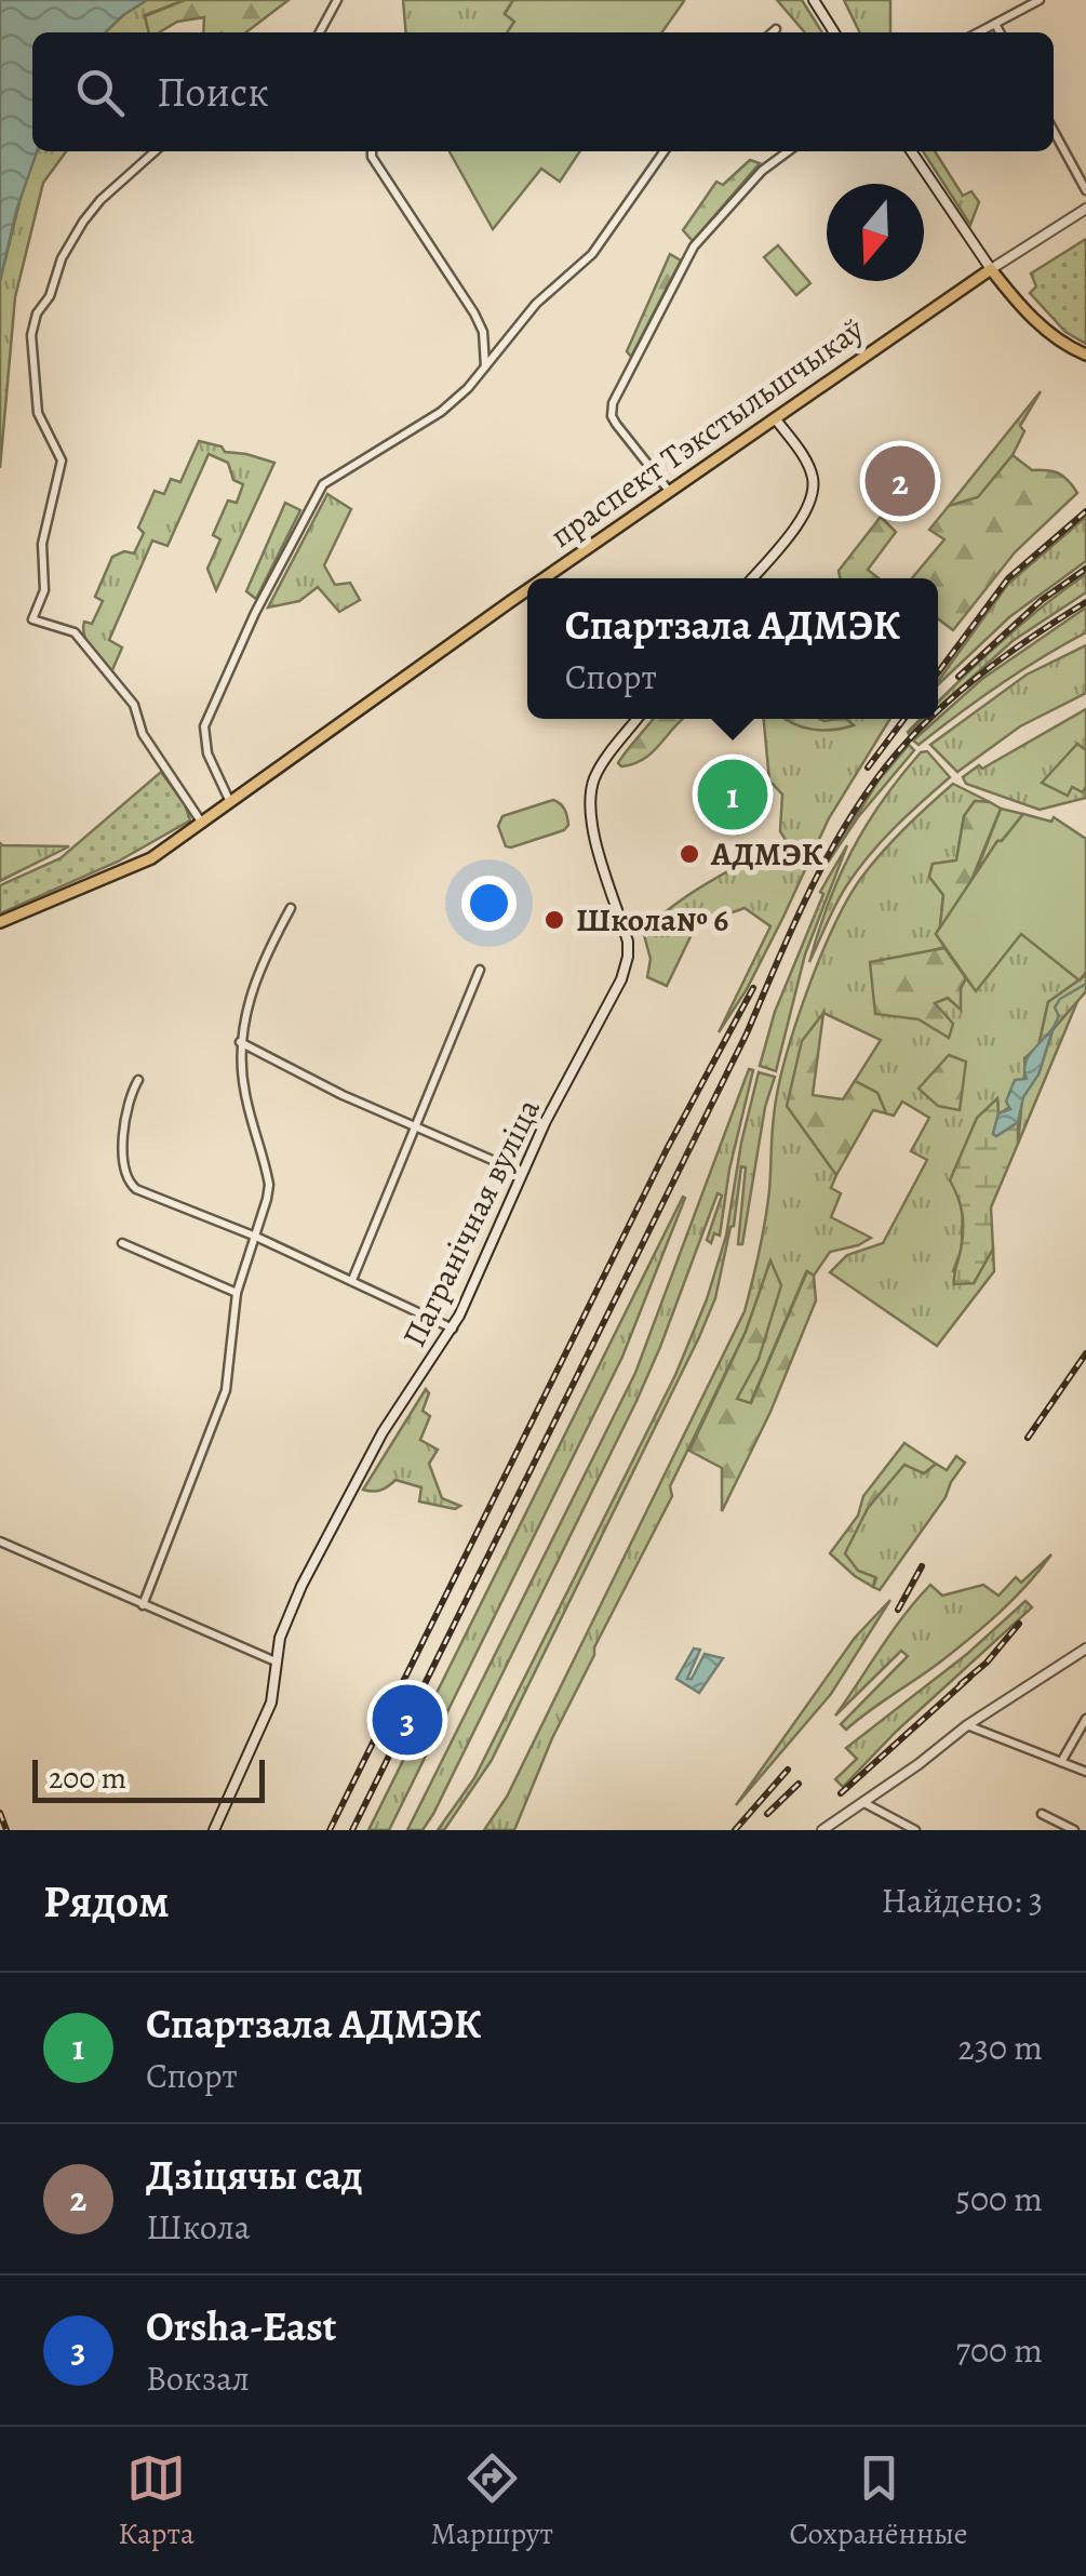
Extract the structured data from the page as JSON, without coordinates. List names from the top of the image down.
{
  "streets": {
    "main road": ["праспект Тэкстыльшчыкаў", "Пагранічная вуліца"]
  },
  "places": ["АДМЭК", "Школа№ 6"],
  "scale_bar": "200 m",
  "north": "bottom",
  "page": {
    "search": "Поиск",
    "pins": ["2", "1", "3"],
    "popup": ["Спартзала АДМЭК", "Спорт"],
    "scale": "200 m",
    "heading": ["Рядом", "Найдено: 3"],
    "list": [
      {
        "mark": "1",
        "name": "Спартзала АДМЭК",
        "note": "Спорт",
        "value": "230 m"
      },
      {
        "mark": "2",
        "name": "Дзіцячы сад",
        "note": "Школа",
        "value": "500 m"
      },
      {
        "mark": "3",
        "name": "Orsha-East",
        "note": "Вокзал",
        "value": "700 m"
      }
    ],
    "nav": ["Карта", "Маршрут", "Сохранённые"]
  }
}
